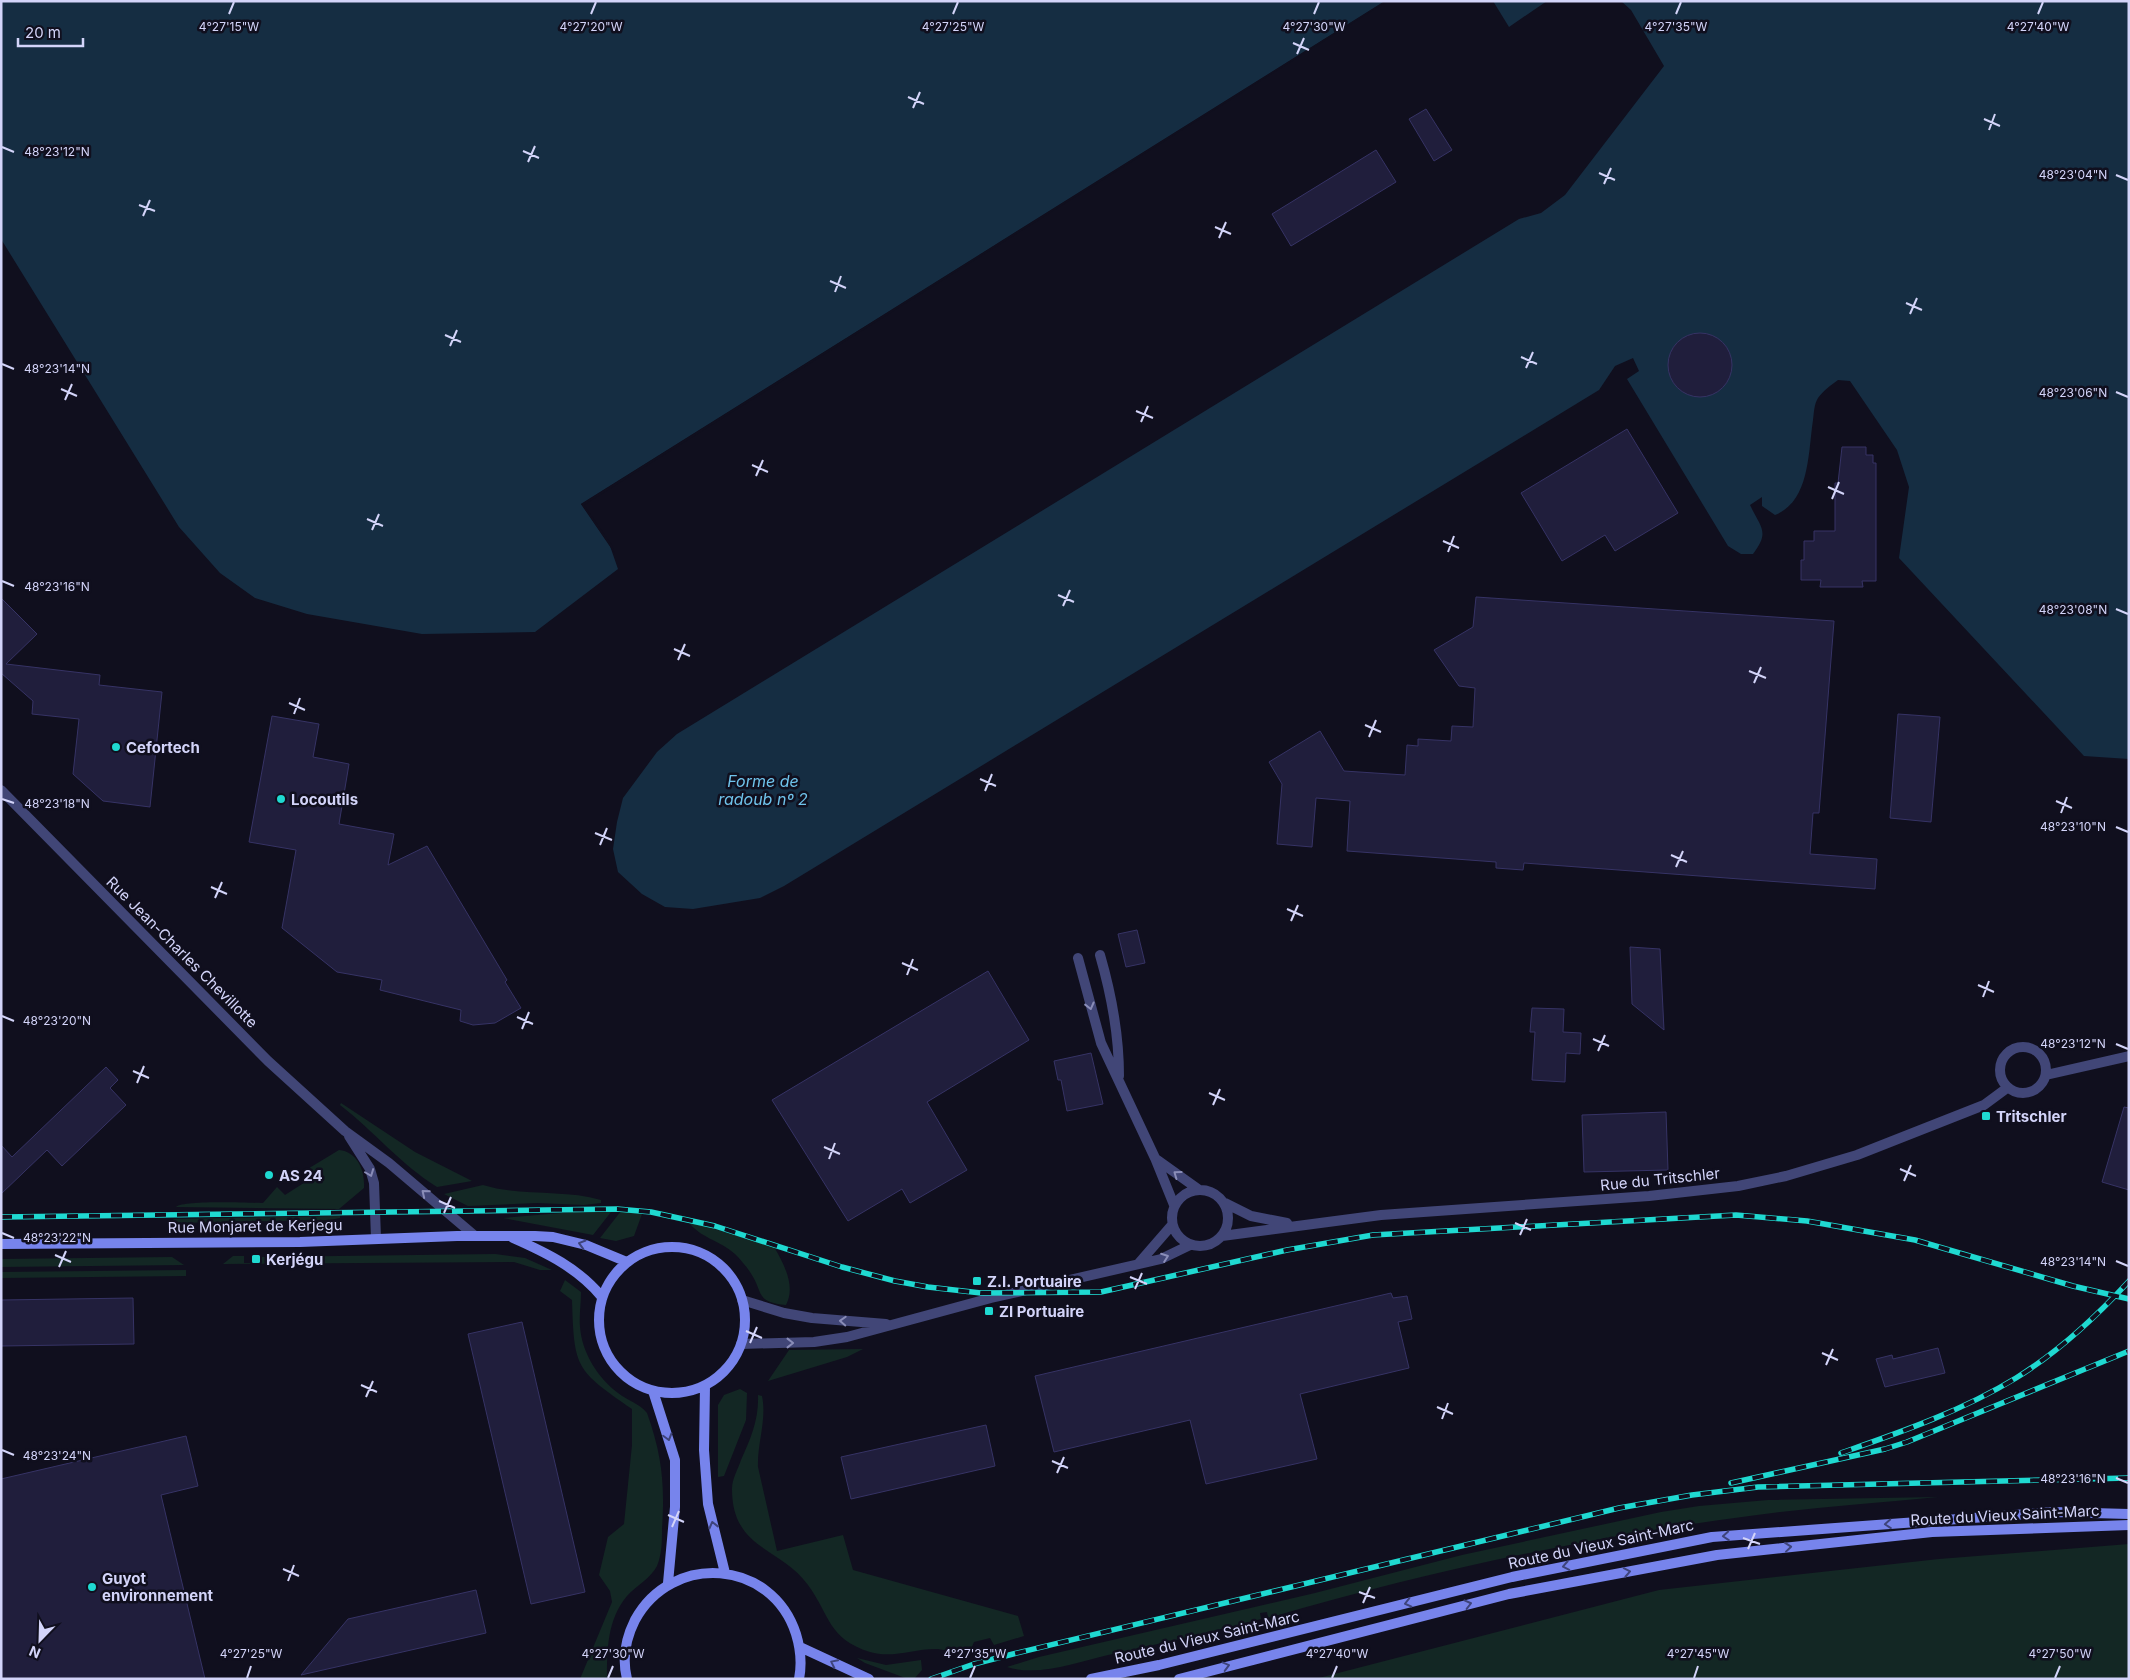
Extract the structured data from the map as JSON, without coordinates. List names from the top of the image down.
{
  "streets": {
    "main road": ["Rue Monjaret de Kerjegu", "Route du Vieux Saint-Marc"],
    "street": ["Rue Jean-Charles Chevillotte", "Rue du Tritschler"]
  },
  "crossings": [
    ["Rue Jean-Charles Chevillotte", "Rue Monjaret de Kerjegu"]
  ],
  "water": ["Forme de radoub nº 2"],
  "places": {
    "other": [
      "Cefortech",
      "Locoutils",
      "AS 24",
      "Guyot environnement"
    ],
    "transit": [
      "Tritschler",
      "Kerjégu",
      "Z.I. Portuaire",
      "ZI Portuaire"
    ]
  },
  "scale_bar": "20 m",
  "north": "bottom left",
  "coordinates": [
    "4°27'20\"W",
    "4°27'15\"W",
    "4°27'25\"W",
    "4°27'30\"W",
    "4°27'35\"W",
    "4°27'40\"W",
    "48°23'12\"N",
    "48°23'04\"N",
    "48°23'14\"N",
    "48°23'06\"N",
    "48°23'16\"N",
    "48°23'08\"N",
    "48°23'18\"N",
    "48°23'10\"N",
    "48°23'20\"N",
    "48°23'22\"N",
    "48°23'24\"N",
    "4°27'45\"W",
    "4°27'50\"W"
  ]
}
